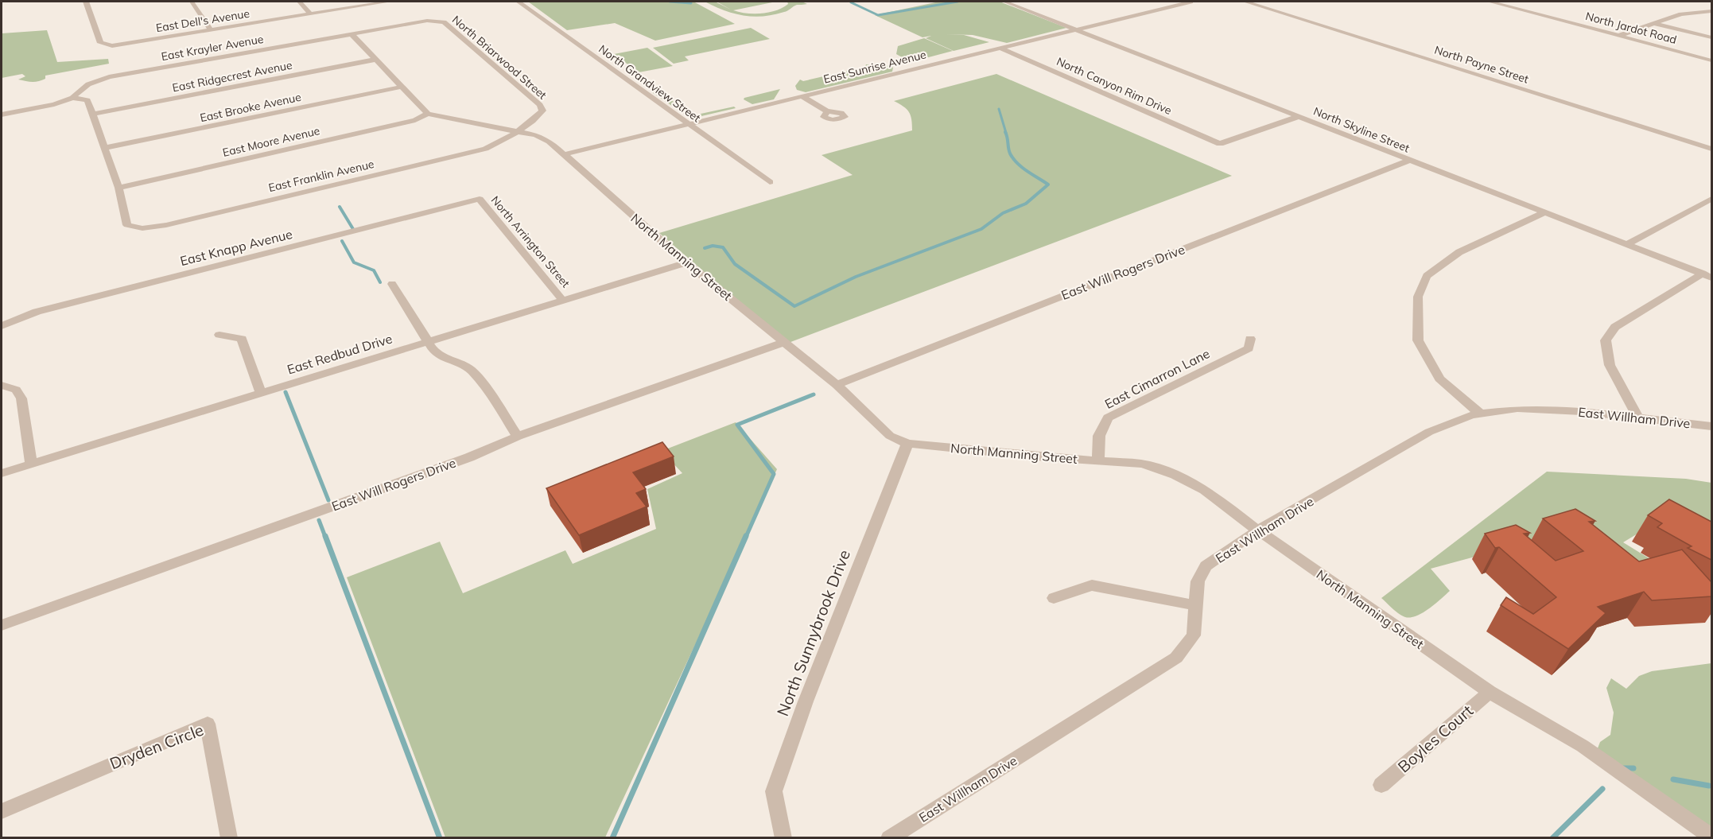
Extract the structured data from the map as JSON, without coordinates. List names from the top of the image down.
{
  "streets": {
    "street": [
      "East Dell's Avenue",
      "North Jardot Road",
      "East Krayler Avenue",
      "North Briarwood Street",
      "North Payne Street",
      "East Sunrise Avenue",
      "East Ridgecrest Avenue",
      "North Grandview Street",
      "North Canyon Rim Drive",
      "East Brooke Avenue",
      "North Skyline Street",
      "East Moore Avenue",
      "East Franklin Avenue",
      "North Arrington Street",
      "East Knapp Avenue",
      "North Manning Street",
      "East Will Rogers Drive",
      "East Redbud Drive",
      "East Cimarron Lane",
      "East Willham Drive",
      "North Sunnybrook Drive",
      "Boyles Court",
      "Dryden Circle"
    ]
  },
  "crossings": [
    ["East Krayler Avenue", "North Briarwood Street"],
    ["North Briarwood Street", "East Franklin Avenue"],
    ["North Briarwood Street", "North Manning Street"],
    ["East Sunrise Avenue", "North Grandview Street"],
    ["East Sunrise Avenue", "North Canyon Rim Drive"],
    ["East Sunrise Avenue", "North Skyline Street"],
    ["East Sunrise Avenue", "North Manning Street"],
    ["North Canyon Rim Drive", "North Skyline Street"],
    ["North Skyline Street", "East Will Rogers Drive"],
    ["East Moore Avenue", "East Franklin Avenue"],
    ["East Moore Avenue", "North Manning Street"],
    ["East Franklin Avenue", "North Manning Street"],
    ["North Arrington Street", "East Knapp Avenue"],
    ["North Arrington Street", "East Redbud Drive"],
    ["North Manning Street", "East Will Rogers Drive"],
    ["North Manning Street", "East Redbud Drive"],
    ["North Manning Street", "East Cimarron Lane"],
    ["North Manning Street", "East Willham Drive"],
    ["North Manning Street", "North Sunnybrook Drive"],
    ["North Manning Street", "Boyles Court"]
  ]
}
